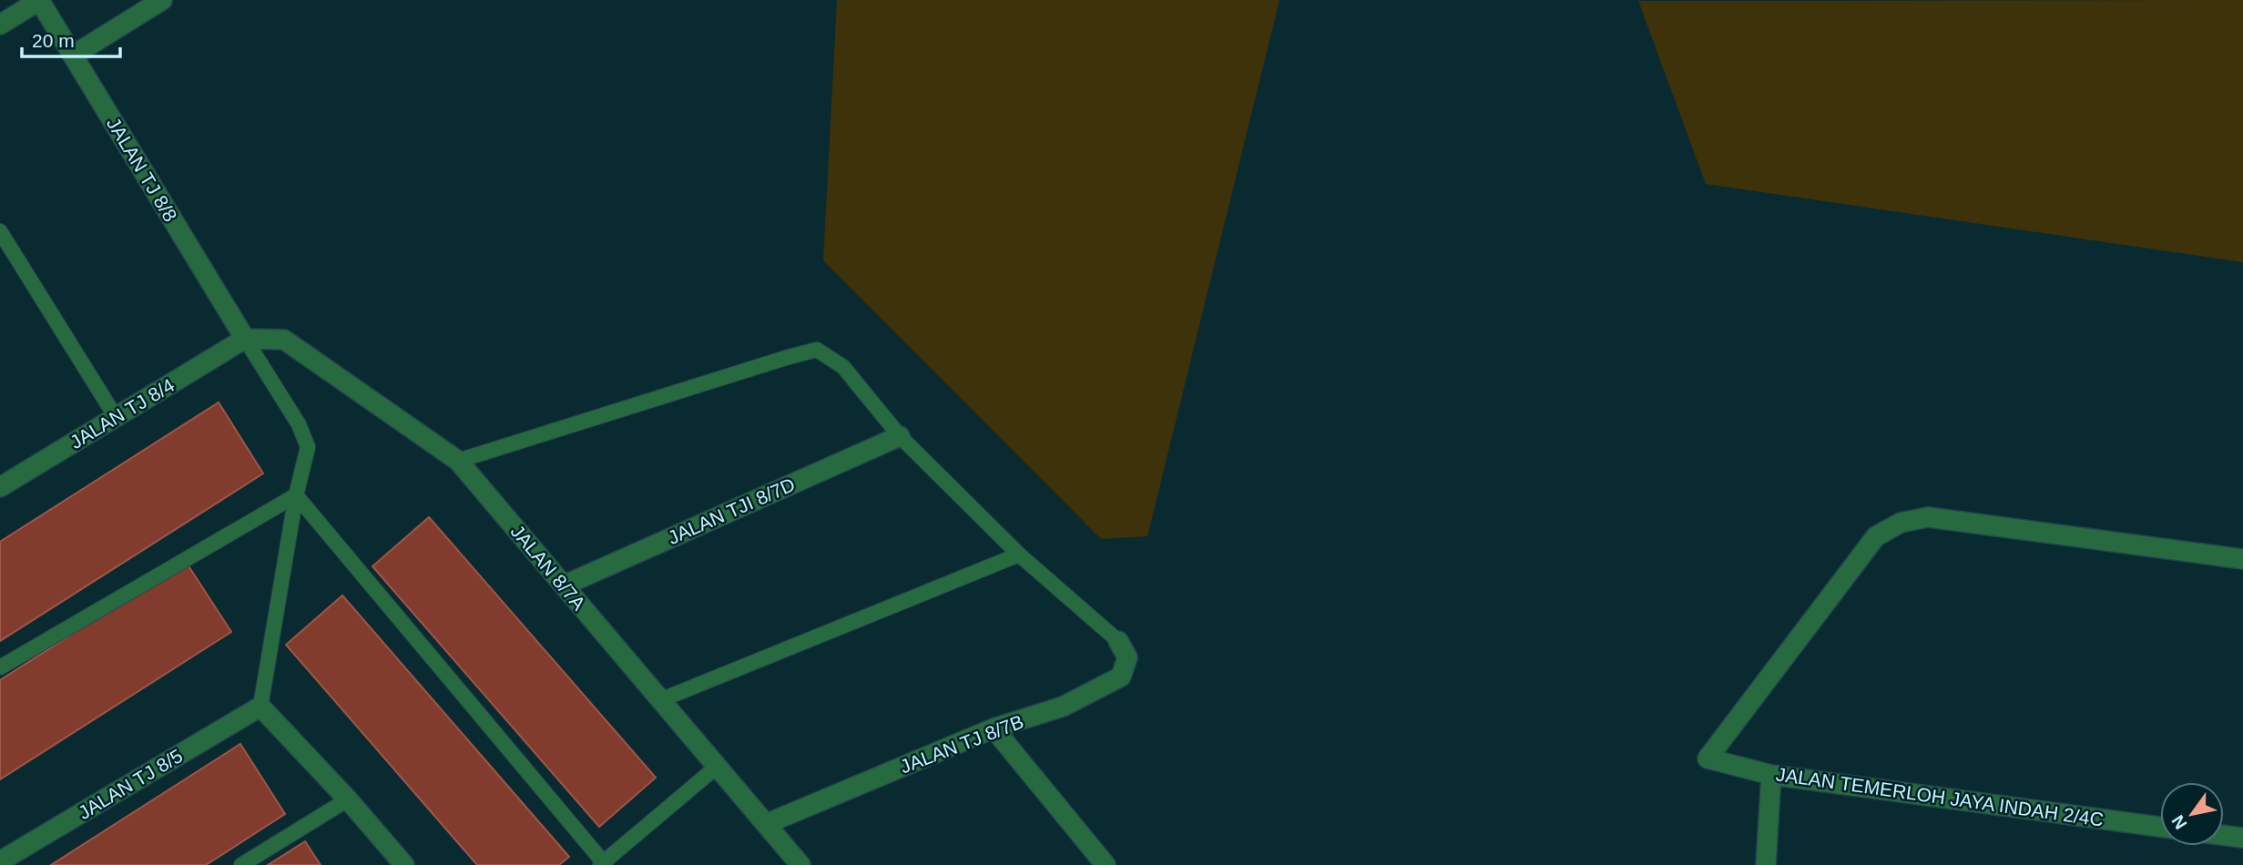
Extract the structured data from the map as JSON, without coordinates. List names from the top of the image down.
{
  "streets": {
    "street": [
      "JALAN TJ 8/8",
      "JALAN TJ 8/4",
      "JALAN TJI 8/7D",
      "JALAN 8/7A",
      "JALAN TJ 8/7B",
      "JALAN TJ 8/5",
      "JALAN TEMERLOH JAYA INDAH 2/4C"
    ]
  },
  "crossings": [
    ["JALAN TJ 8/8", "JALAN TJ 8/4"],
    ["JALAN TJ 8/8", "JALAN 8/7A"],
    ["JALAN TJ 8/4", "JALAN 8/7A"],
    ["JALAN TJI 8/7D", "JALAN 8/7A"],
    ["JALAN 8/7A", "JALAN TJ 8/7B"]
  ],
  "scale_bar": "20 m",
  "north": "bottom left"
}
